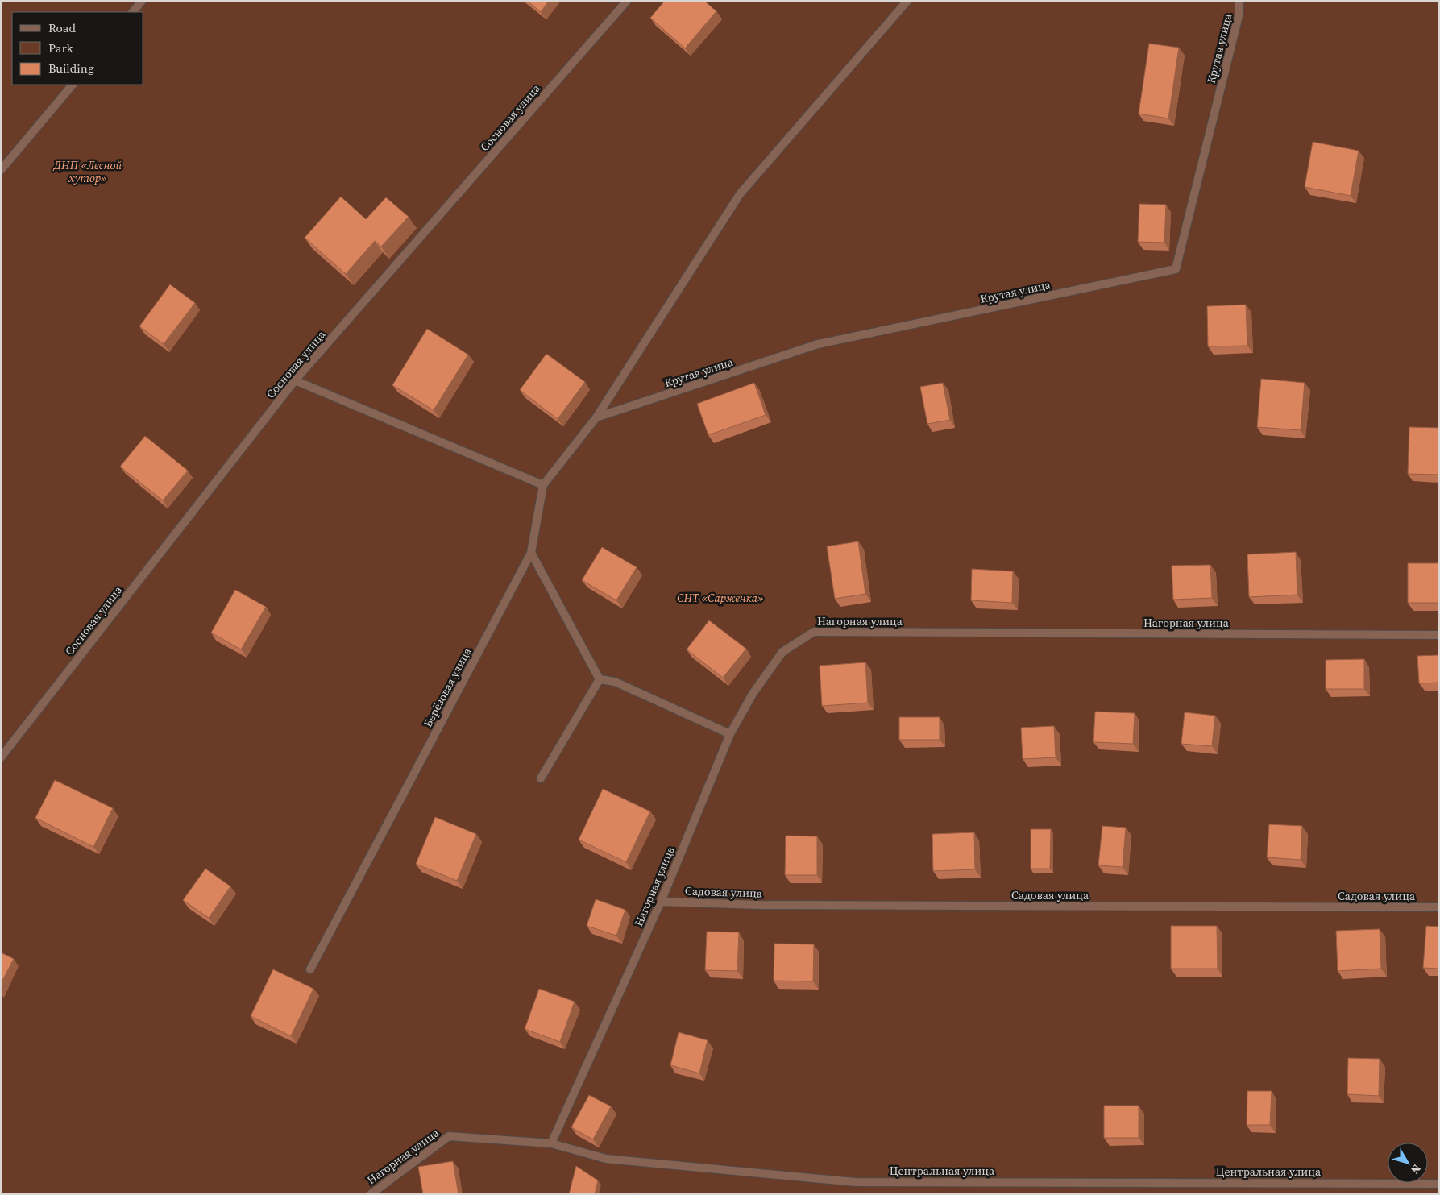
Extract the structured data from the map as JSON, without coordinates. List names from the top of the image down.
{
  "streets": {
    "street": [
      "Крутая улица",
      "Сосновая улица",
      "Нагорная улица",
      "Берёзовая улица",
      "Садовая улица",
      "Центральная улица"
    ]
  },
  "crossings": [
    ["Крутая улица", "Берёзовая улица"],
    ["Нагорная улица", "Садовая улица"],
    ["Нагорная улица", "Центральная улица"]
  ],
  "parks": ["ДНП «Лесной хутор»", "СНТ «Сарженка»"],
  "legend": ["Road", "Park", "Building"],
  "north": "bottom right"
}
